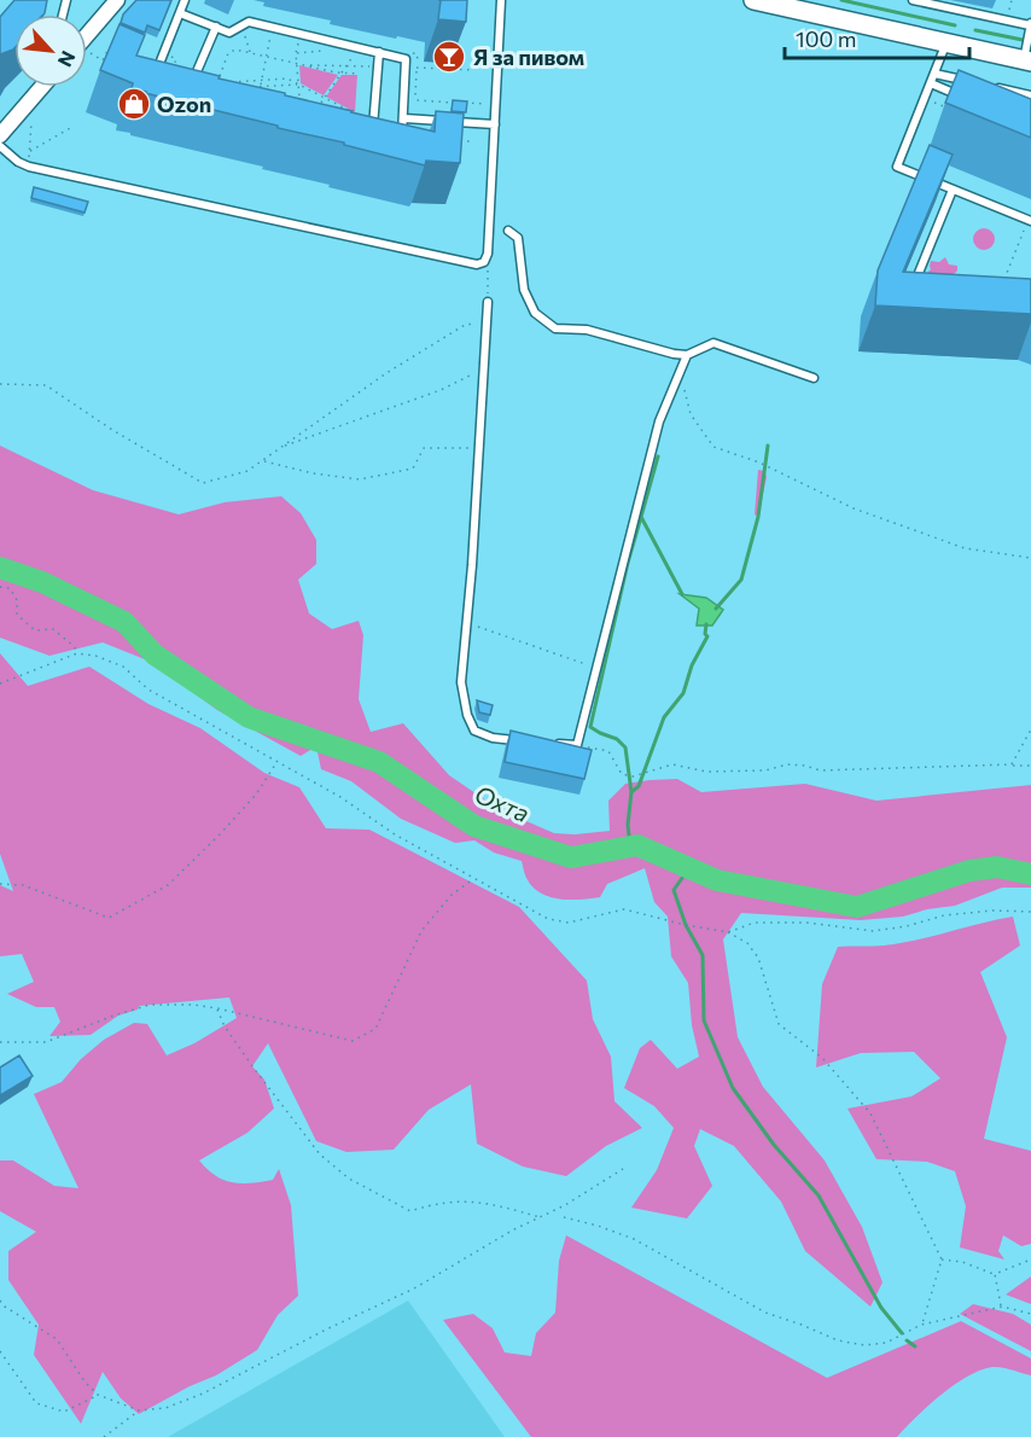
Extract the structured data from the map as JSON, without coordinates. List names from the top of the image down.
{
  "water": ["Охта"],
  "places": {
    "bar": ["Я за пивом"],
    "shop": ["Ozon"]
  },
  "scale_bar": "100 m",
  "north": "bottom right"
}
